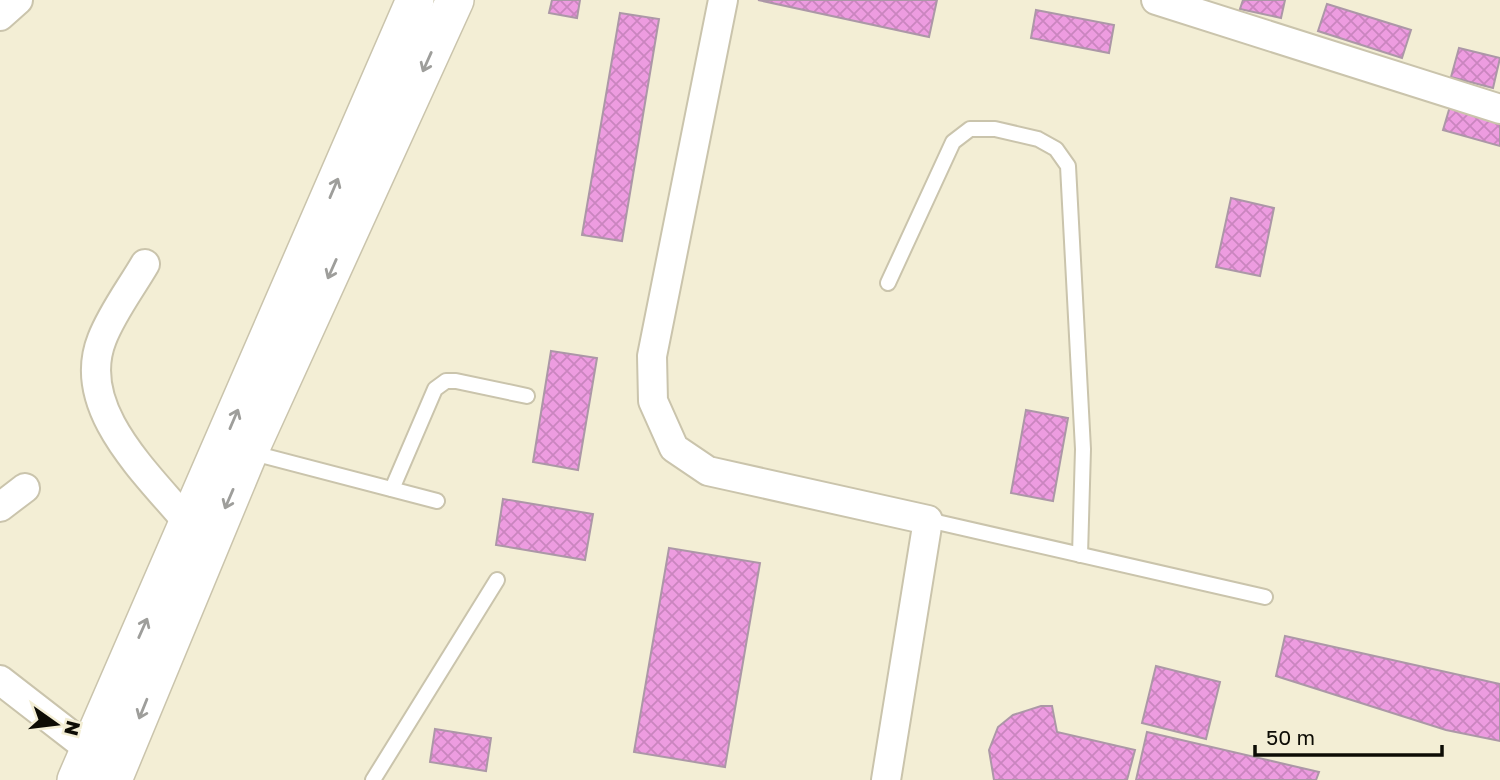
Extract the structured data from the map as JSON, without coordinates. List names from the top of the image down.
{
  "scale_bar": "50 m",
  "north": "right"
}
